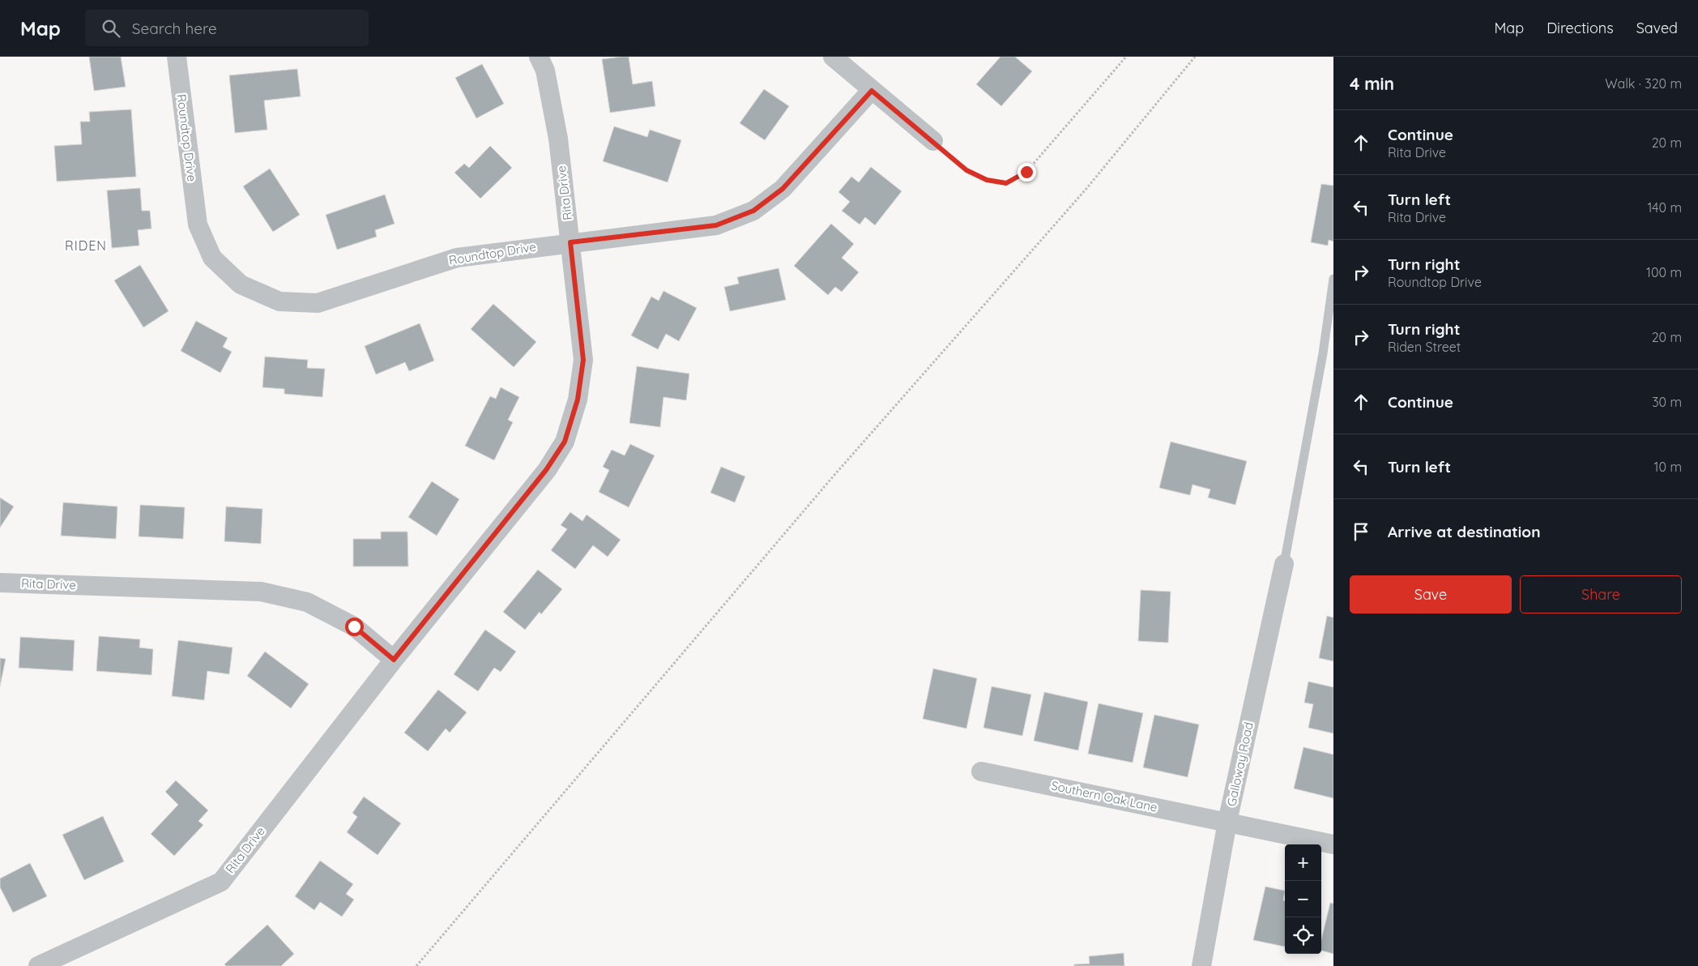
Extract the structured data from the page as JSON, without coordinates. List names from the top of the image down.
{
  "streets": {
    "street": [
      "Roundtop Drive",
      "Rita Drive",
      "Galloway Road",
      "Southern Oak Lane"
    ]
  },
  "crossings": [
    ["Roundtop Drive", "Rita Drive"],
    ["Galloway Road", "Southern Oak Lane"]
  ],
  "districts": ["RIDEN"],
  "page": {
    "header": "Map",
    "search": "Search here",
    "nav": ["Map", "Directions", "Saved"],
    "heading": ["4 min", "Walk · 320 m"],
    "list": [
      ["Continue", "Rita Drive", "20 m"],
      ["Turn left", "Rita Drive", "140 m"],
      ["Turn right", "Roundtop Drive", "100 m"],
      ["Turn right", "Riden Street", "20 m"],
      ["Continue", "30 m"],
      ["Turn left", "10 m"],
      "Arrive at destination"
    ],
    "buttons": ["Save", "Share"],
    "map_buttons": ["+", "−"]
  }
}
